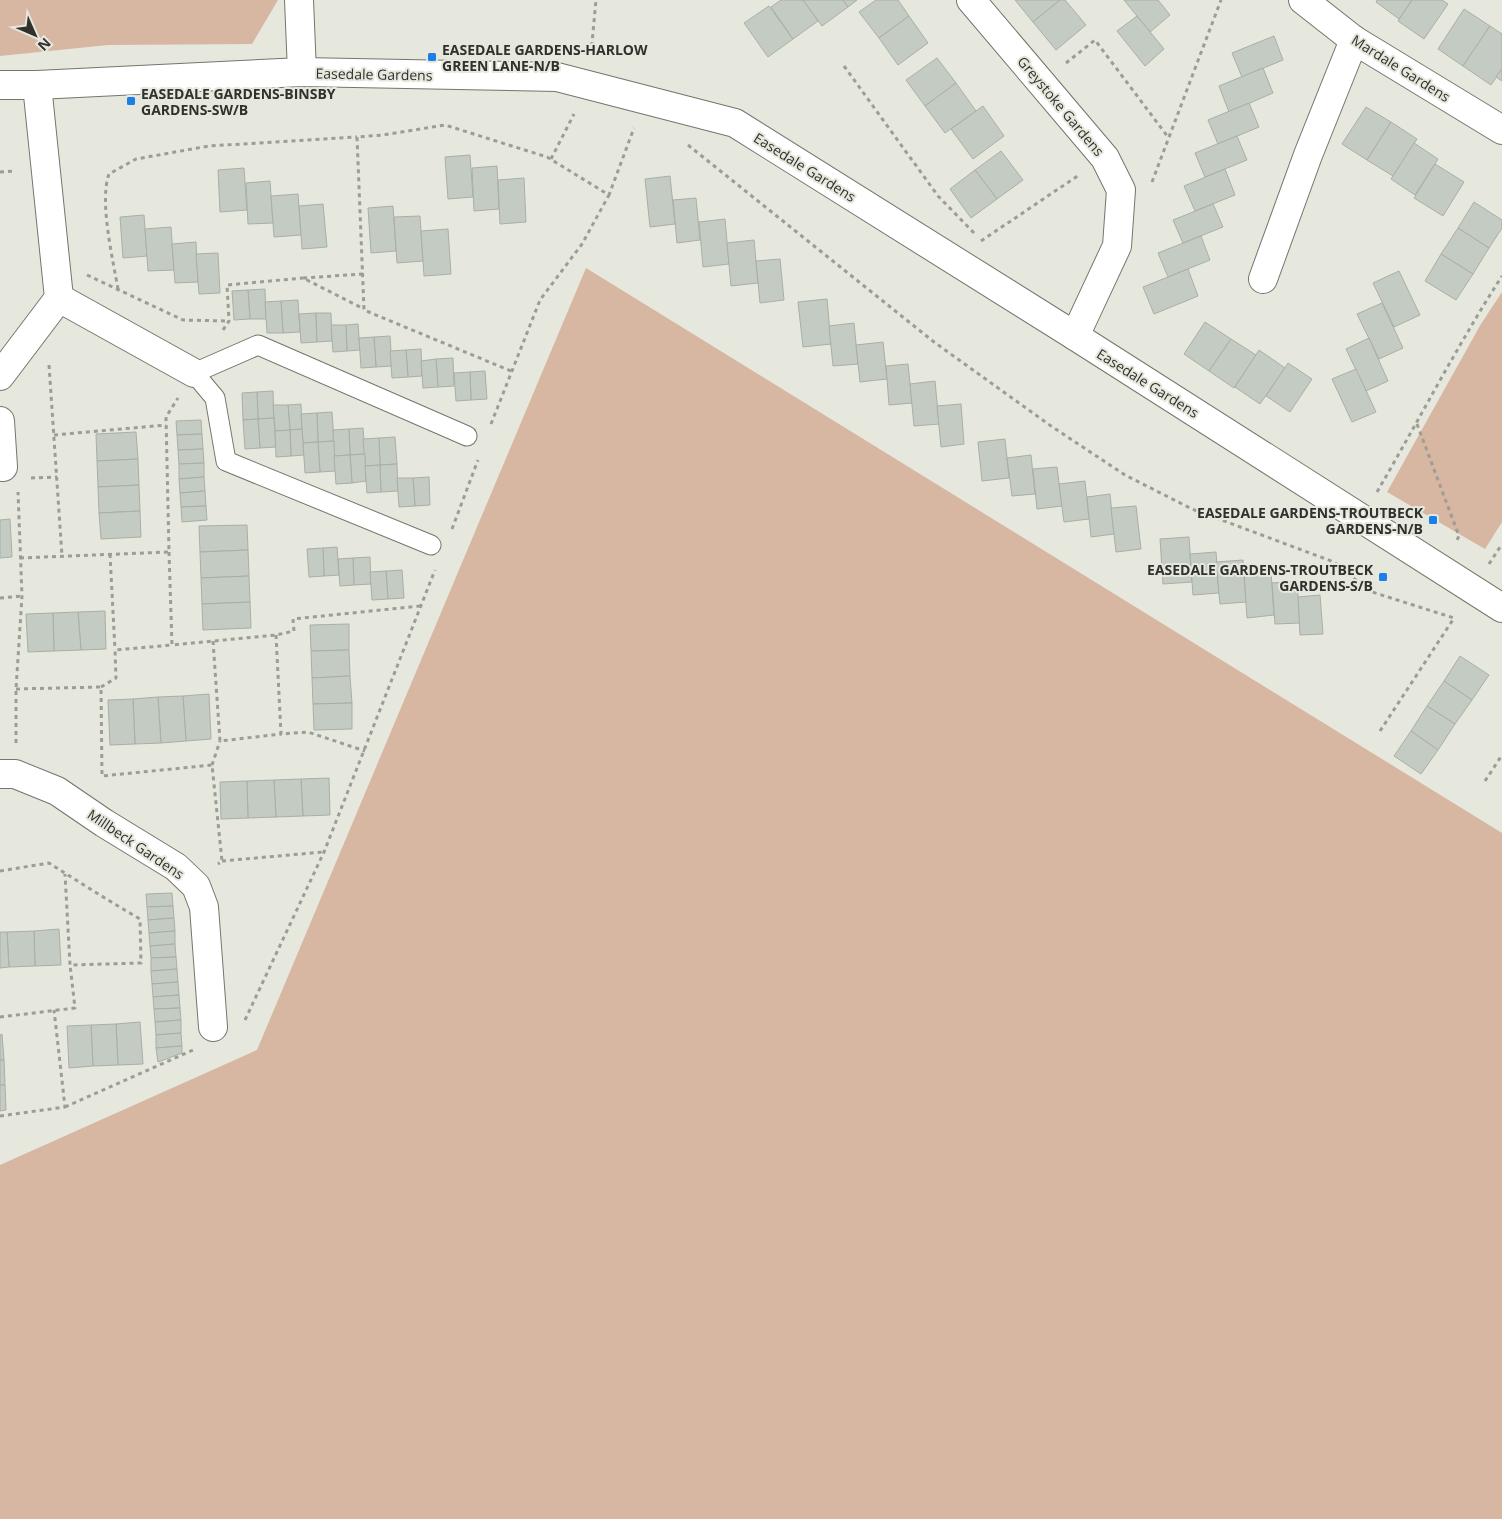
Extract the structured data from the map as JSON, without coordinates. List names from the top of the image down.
{
  "streets": {
    "street": [
      "Mardale Gardens",
      "Easedale Gardens",
      "Greystoke Gardens",
      "Millbeck Gardens"
    ]
  },
  "crossings": [
    ["Easedale Gardens", "Greystoke Gardens"]
  ],
  "places": {
    "transit": [
      "EASEDALE GARDENS-HARLOW GREEN LANE-N/B",
      "EASEDALE GARDENS-BINSBY GARDENS-SW/B",
      "EASEDALE GARDENS-TROUTBECK GARDENS-N/B",
      "EASEDALE GARDENS-TROUTBECK GARDENS-S/B"
    ]
  },
  "north": "bottom right"
}
